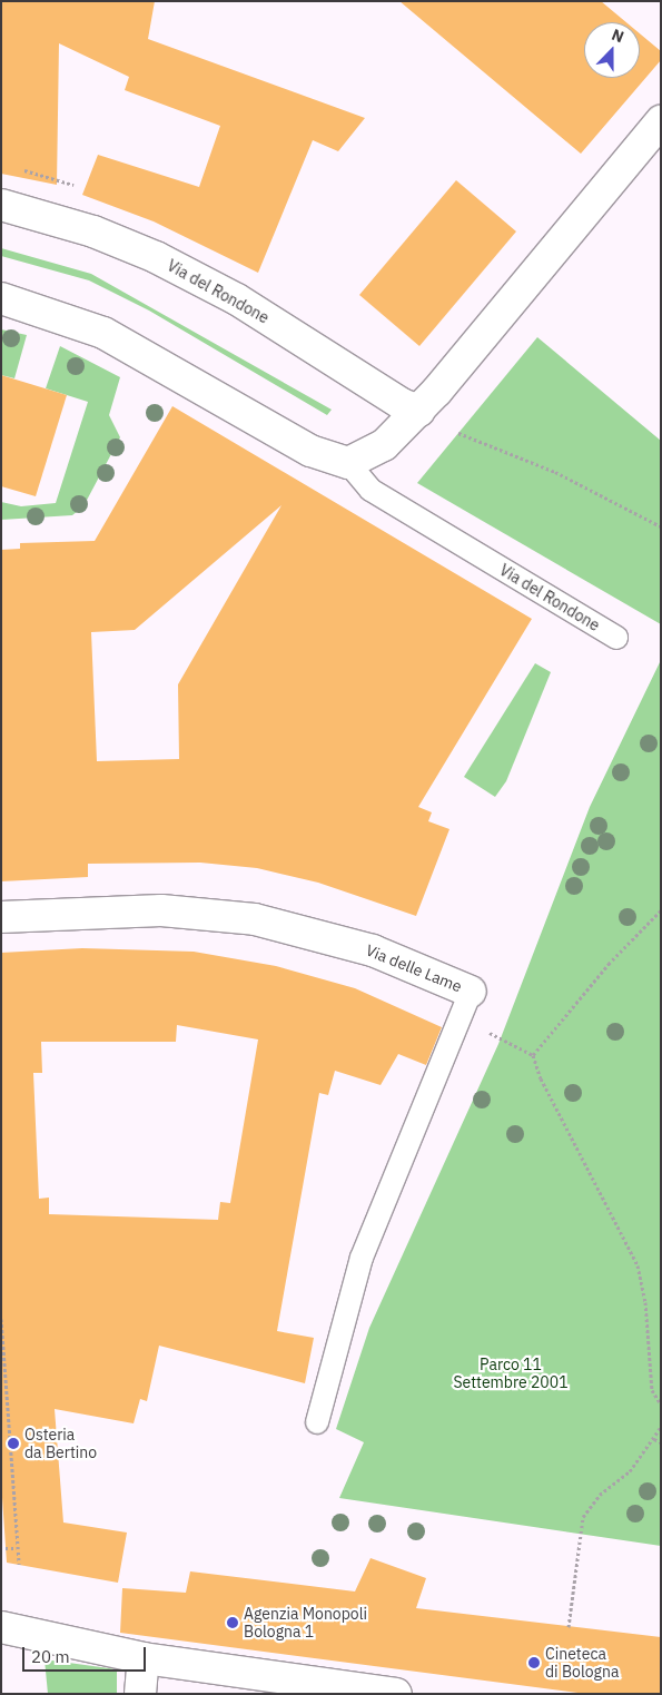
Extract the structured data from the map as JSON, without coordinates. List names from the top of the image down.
{
  "streets": {
    "street": ["Via del Rondone", "Via delle Lame"]
  },
  "parks": ["Parco 11 Settembre 2001"],
  "places": ["Osteria da Bertino", "Agenzia Monopoli Bologna 1", "Cineteca di Bologna"],
  "scale_bar": "20 m",
  "north": "top"
}
